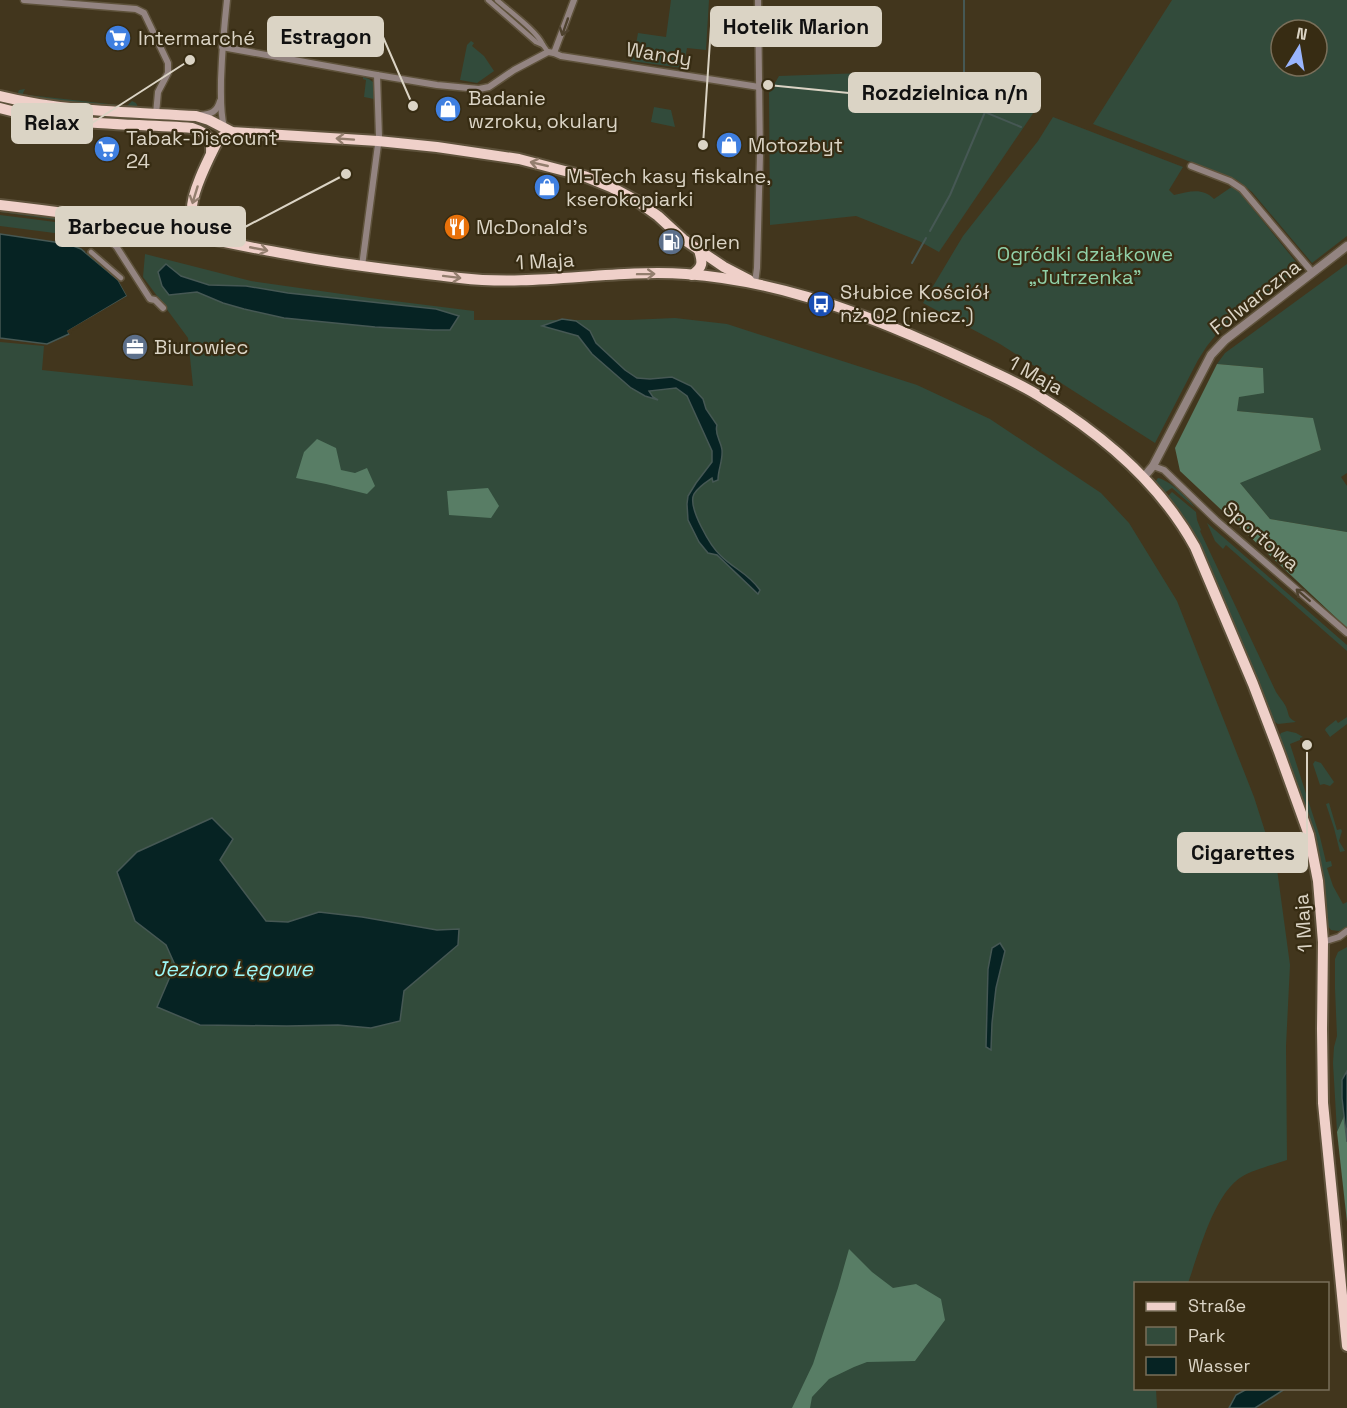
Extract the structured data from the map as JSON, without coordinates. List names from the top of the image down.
{
  "streets": {
    "main road": ["1 Maja"],
    "street": ["Wandy", "Folwarczna", "Sportowa"]
  },
  "crossings": [
    ["1 Maja", "Folwarczna"],
    ["Folwarczna", "Sportowa"]
  ],
  "one_way": ["Sportowa"],
  "water": ["Jezioro Łęgowe"],
  "parks": ["Ogródki działkowe „Jutrzenka”"],
  "places": {
    "supermarket": ["Intermarché", "Tabak-Discount 24"],
    "other": [
      "Relax",
      "Rozdzielnica n/n",
      "Estragon",
      "Hotelik Marion",
      "Barbecue house",
      "Cigarettes"
    ],
    "shop": ["Badanie wzroku, okulary", "Motozbyt", "M-Tech kasy fiskalne, kserokopiarki"],
    "restaurant": ["McDonald's"],
    "fuel station": ["Orlen"],
    "bus stop": ["Słubice Kościół nż. 02 (niecz.)"],
    "office": ["Biurowiec"]
  },
  "legend": ["Straße", "Park", "Wasser"],
  "north": "top"
}
